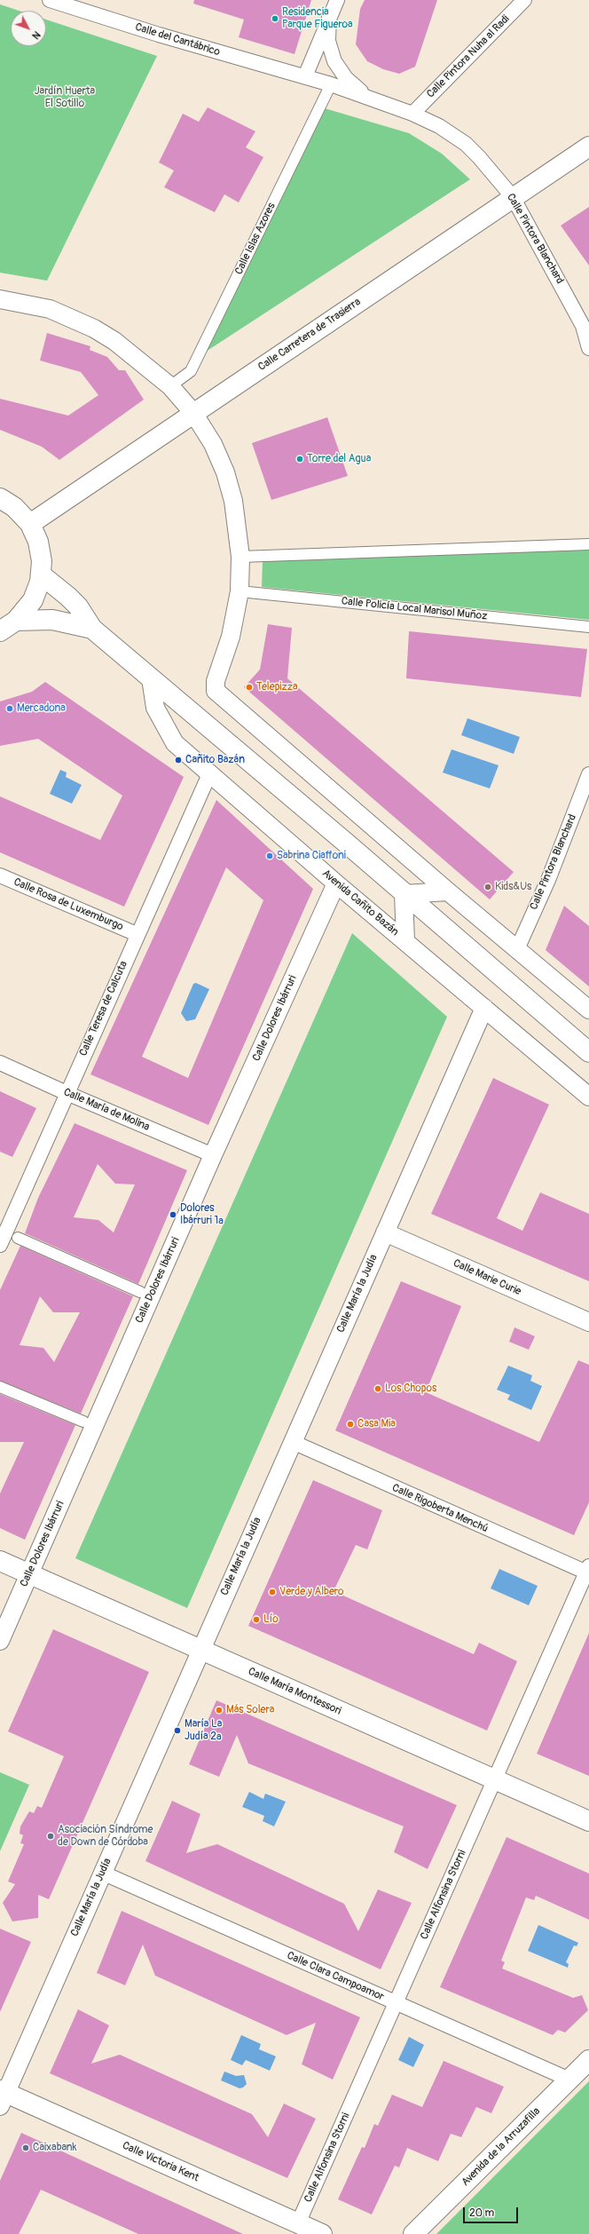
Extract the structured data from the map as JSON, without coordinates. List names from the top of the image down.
{
  "streets": {
    "main road": [
      "Calle Carretera de Trasierra",
      "Calle María Montessori",
      "Avenida de la Arruzafilla",
      "Calle Victoria Kent"
    ],
    "street": [
      "Calle del Cantábrico",
      "Calle Pintora Nuha al Radi",
      "Calle Islas Azores",
      "Calle Pintora Blanchard",
      "Calle Policía Local Marisol Muñoz",
      "Avenida Cañito Bazán",
      "Calle Rosa de Luxemburgo",
      "Calle Teresa de Calcuta",
      "Calle Dolores Ibárruri",
      "Calle María de Molina",
      "Calle Marie Curie",
      "Calle María la Judía",
      "Calle Rigoberta Menchú",
      "Calle Alfonsina Storni",
      "Calle Clara Campoamor"
    ]
  },
  "crossings": [
    ["Calle del Cantábrico", "Calle Pintora Blanchard"],
    ["Calle Pintora Nuha al Radi", "Calle Pintora Blanchard"],
    ["Calle Islas Azores", "Calle Pintora Blanchard"],
    ["Calle Pintora Blanchard", "Calle Carretera de Trasierra"],
    ["Avenida Cañito Bazán", "Calle Teresa de Calcuta"],
    ["Avenida Cañito Bazán", "Calle Dolores Ibárruri"],
    ["Avenida Cañito Bazán", "Calle María la Judía"],
    ["Calle Rosa de Luxemburgo", "Calle Teresa de Calcuta"],
    ["Calle Teresa de Calcuta", "Calle María de Molina"],
    ["Calle Dolores Ibárruri", "Calle María de Molina"],
    ["Calle Dolores Ibárruri", "Calle María Montessori"],
    ["Calle Marie Curie", "Calle María la Judía"],
    ["Calle María la Judía", "Calle Rigoberta Menchú"],
    ["Calle María la Judía", "Calle María Montessori"],
    ["Calle María la Judía", "Calle Clara Campoamor"],
    ["Calle María la Judía", "Calle Victoria Kent"],
    ["Calle Rigoberta Menchú", "Calle Alfonsina Storni"],
    ["Calle María Montessori", "Calle Alfonsina Storni"],
    ["Calle Alfonsina Storni", "Calle Clara Campoamor"],
    ["Calle Alfonsina Storni", "Calle Victoria Kent"],
    ["Calle Clara Campoamor", "Avenida de la Arruzafilla"]
  ],
  "parks": ["Jardín Huerta El Sotillo"],
  "places": [
    "Residencia Parque Figueroa",
    "Torre del Agua",
    "Telepizza",
    "Mercadona",
    "Cañito Bazán",
    "Sabrina Ciaffoni",
    "Kids&Us",
    "Dolores Ibárruri 1ª",
    "Los Chopos",
    "Casa Mia",
    "Verde y Albero",
    "Lío",
    "Más Solera",
    "María La Judía 2ª",
    "Asociación Síndrome de Down de Córdoba",
    "Caixabank"
  ],
  "scale_bar": "20 m",
  "north": "bottom right"
}
